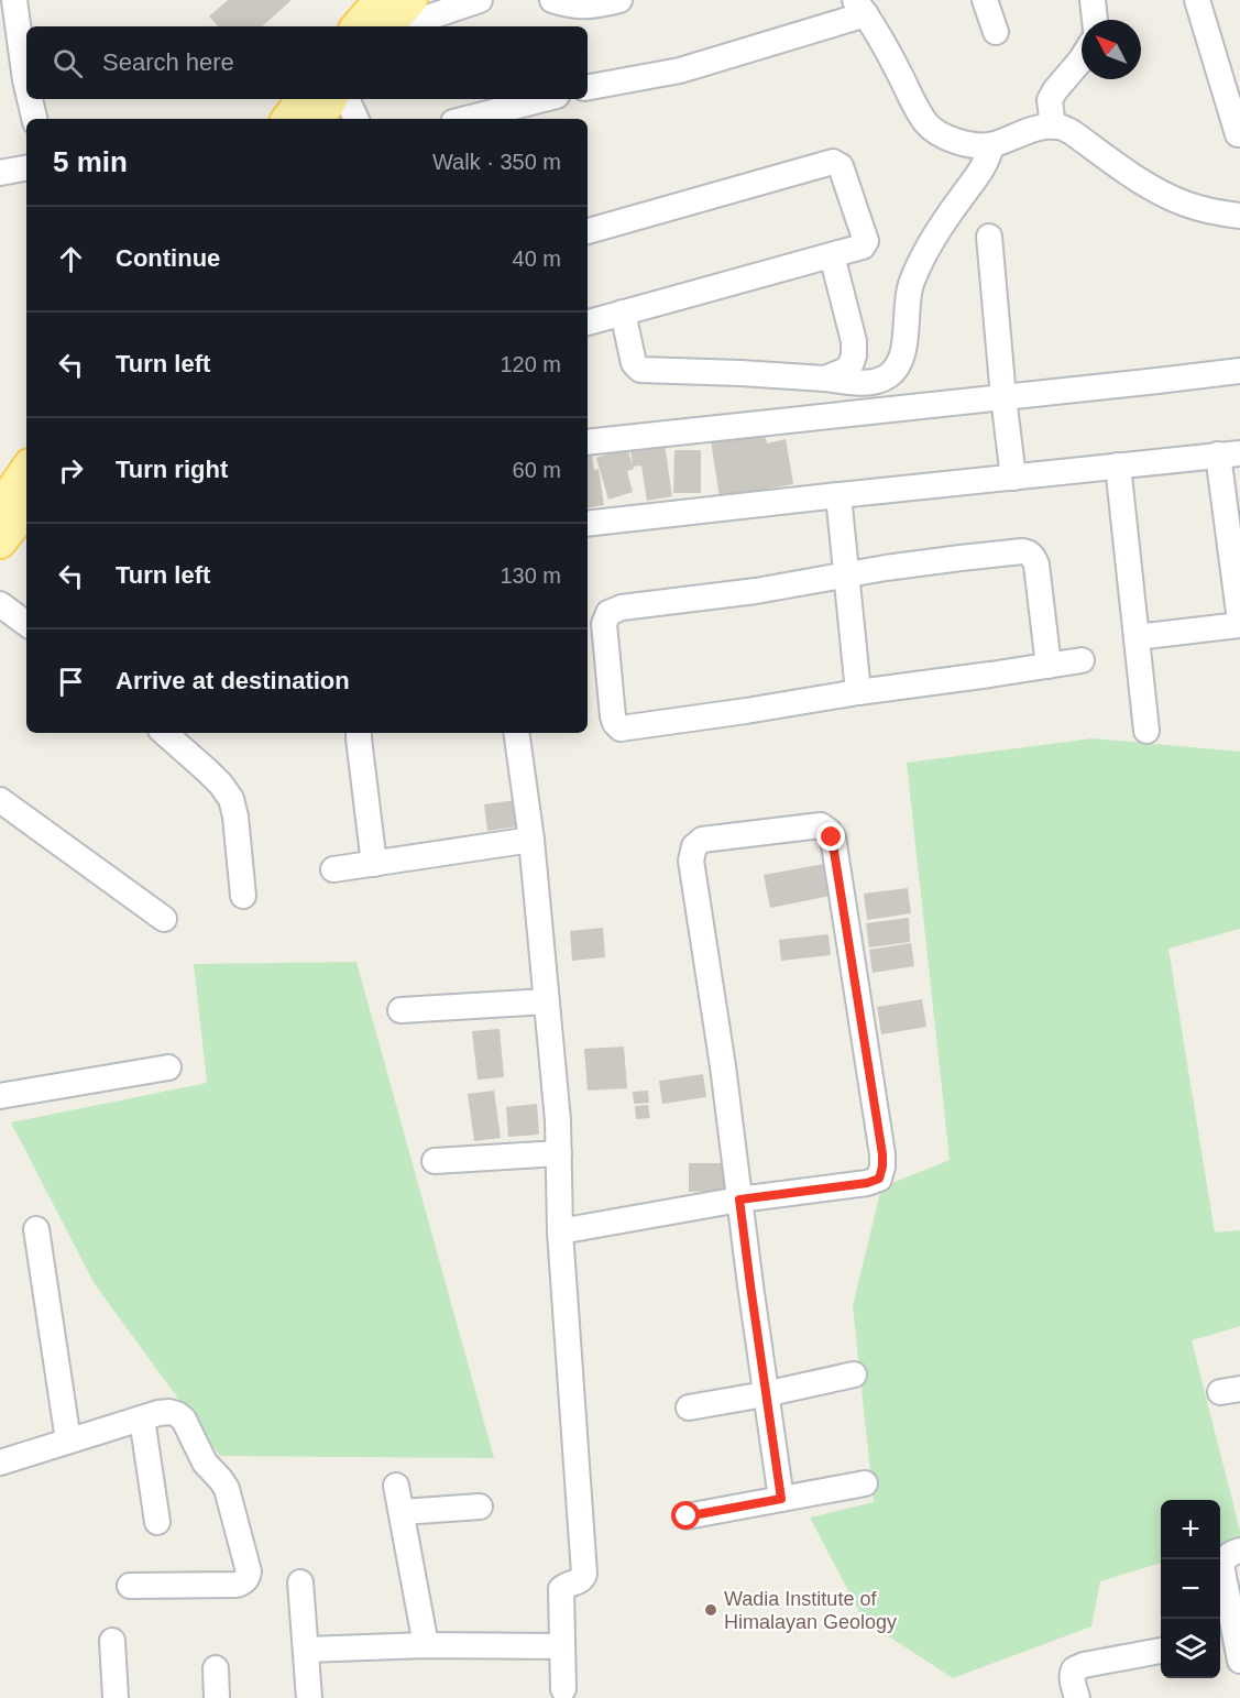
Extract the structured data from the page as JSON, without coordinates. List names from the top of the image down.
{
  "places": ["Wadia Institute of Himalayan Geology"],
  "north": "top left",
  "page": {
    "search": "Search here",
    "heading": ["5 min", "Walk · 350 m"],
    "list": [
      ["Continue", "40 m"],
      ["Turn left", "120 m"],
      ["Turn right", "60 m"],
      ["Turn left", "130 m"],
      "Arrive at destination"
    ],
    "map_buttons": ["+", "−"]
  }
}
